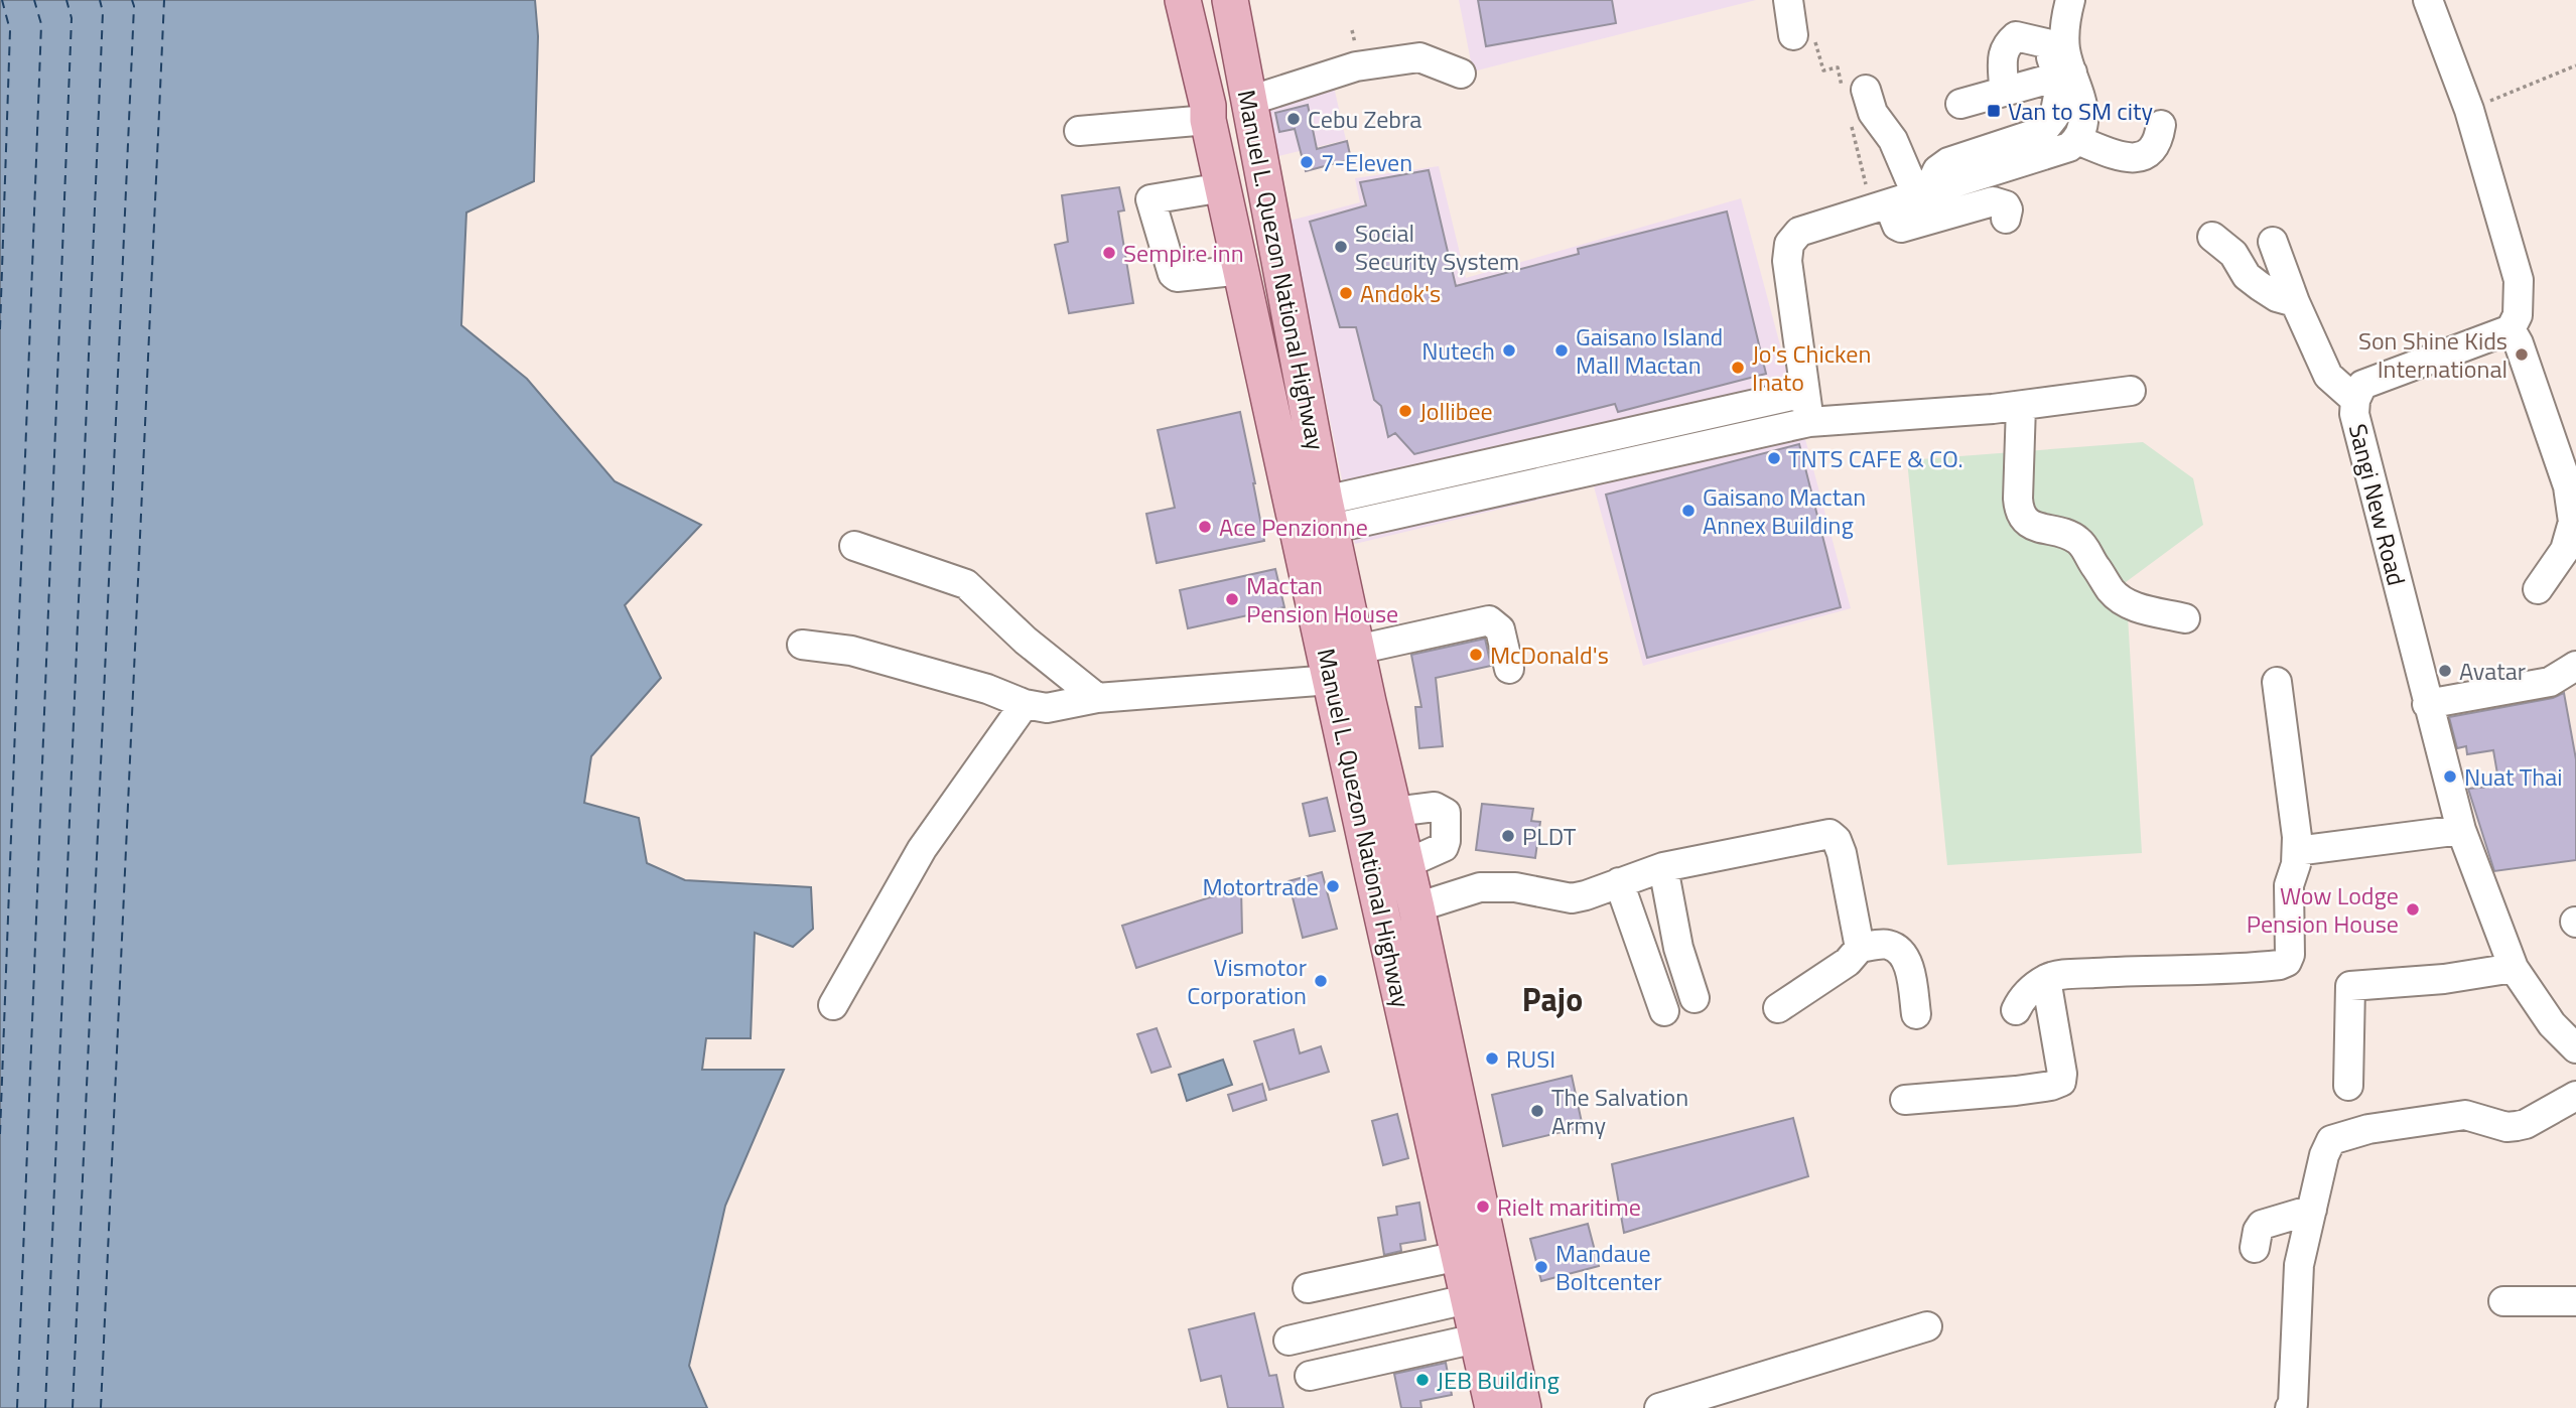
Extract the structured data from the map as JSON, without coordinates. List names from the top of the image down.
{
  "streets": {
    "main road": ["Manuel L. Quezon National Highway"],
    "street": ["Sangi New Road"]
  },
  "districts": ["Pajo"],
  "places": {
    "transit": ["Van to SM city"],
    "other": [
      "Cebu Zebra",
      "7-Eleven",
      "Social Security System",
      "Sempire inn",
      "Andok's",
      "Nutech",
      "Gaisano Island Mall Mactan",
      "Son Shine Kids International",
      "Jo's Chicken Inato",
      "Jollibee",
      "TNTS CAFE & CO.",
      "Gaisano Mactan Annex Building",
      "Ace Penzionne",
      "Mactan Pension House",
      "McDonald's",
      "Avatar",
      "Nuat Thai",
      "PLDT",
      "Motortrade",
      "Wow Lodge Pension House",
      "Vismotor Corporation",
      "RUSI",
      "The Salvation Army",
      "Rielt maritime",
      "Mandaue Boltcenter",
      "JEB Building"
    ]
  }
}
